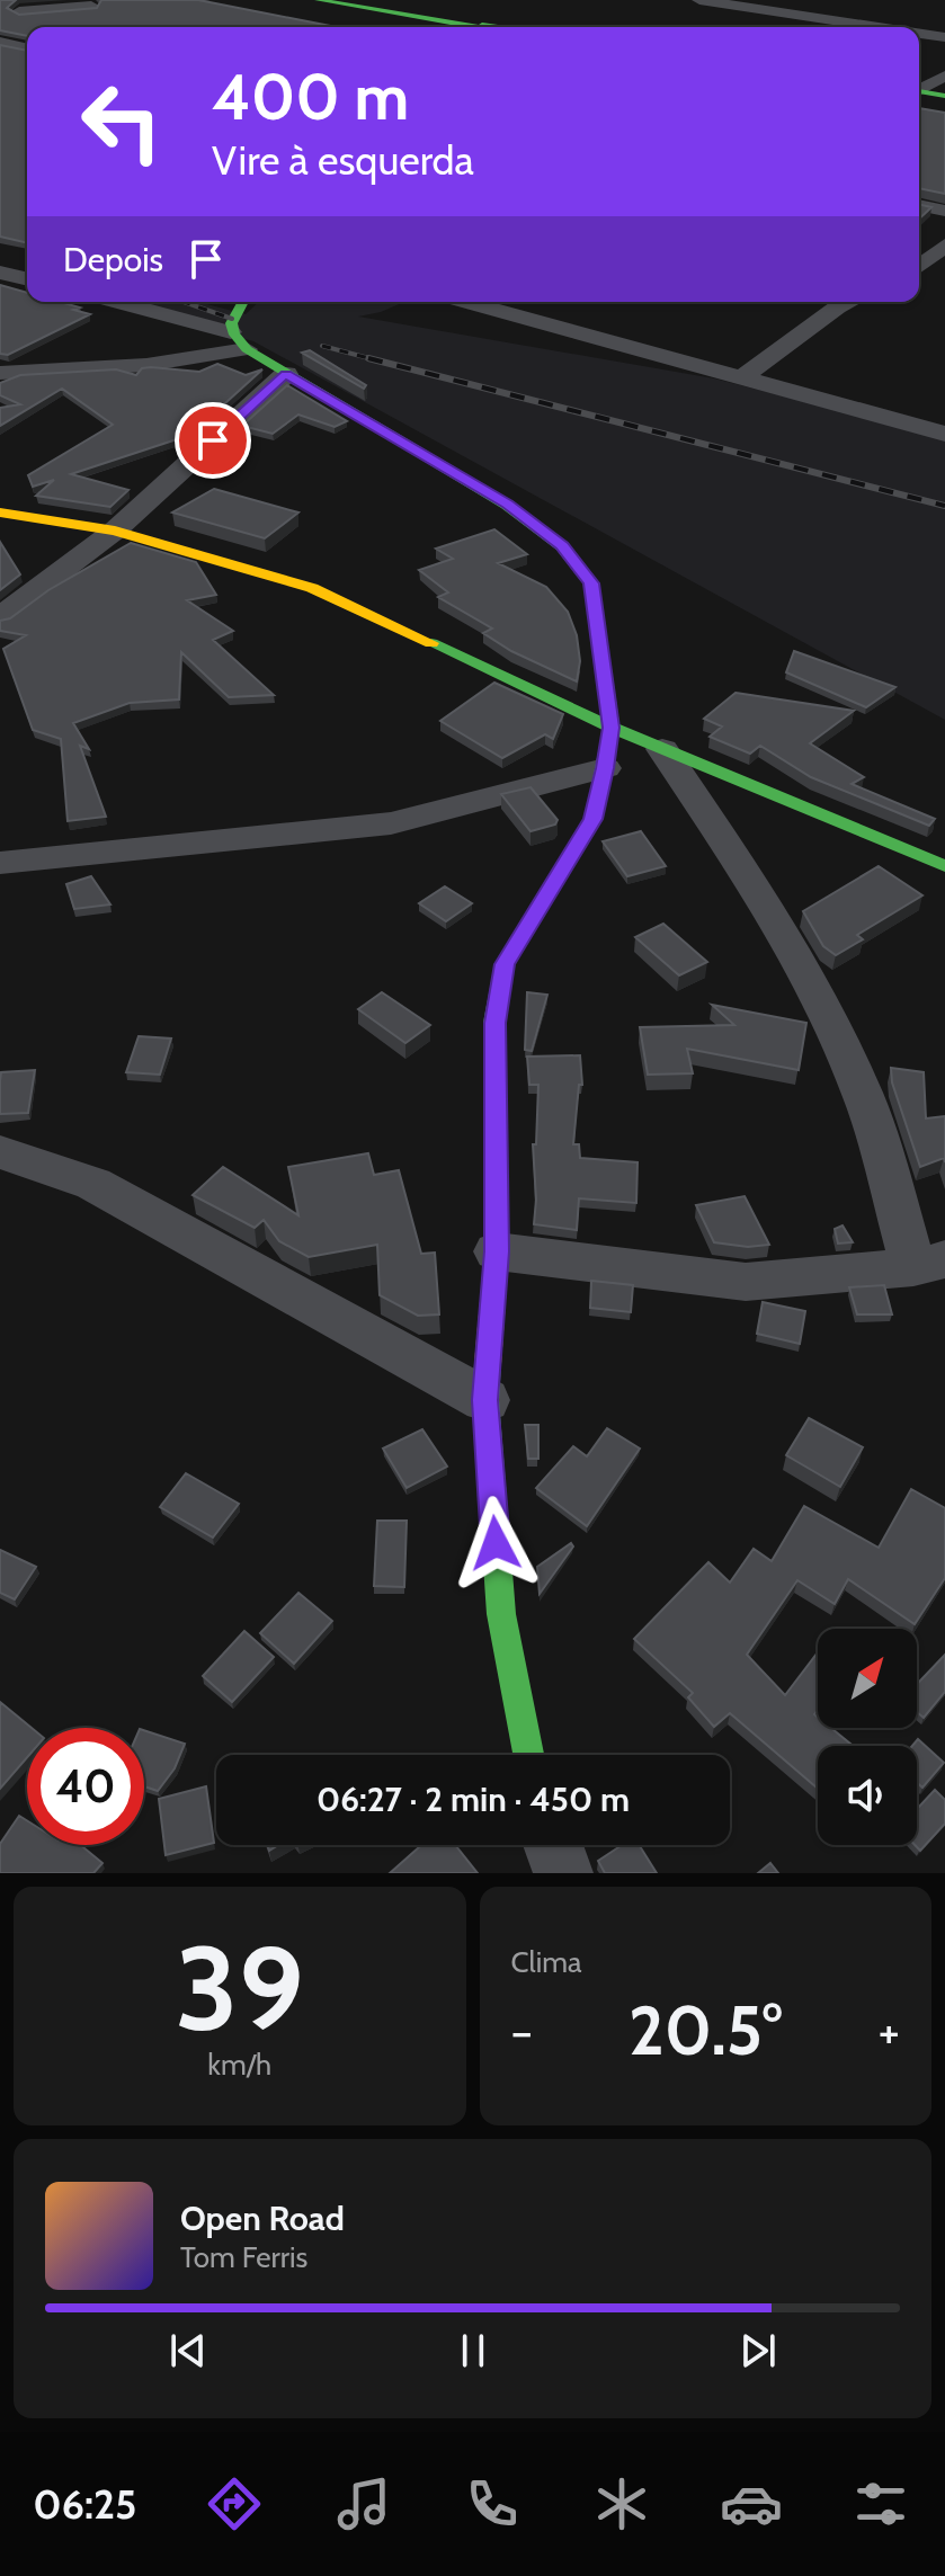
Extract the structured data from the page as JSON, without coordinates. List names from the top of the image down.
{
  "north": "top right",
  "page": {
    "turn": ["400 m", "Vire à esquerda"],
    "then": "Depois",
    "limit": "40",
    "trip": "06:27 · 2 min · 450 m",
    "tile": [
      ["39", "km/h"],
      "Clima"
    ],
    "heat": ["−", "20.5°", "+"],
    "song": ["Open Road", "Tom Ferris"],
    "tabs": "06:25"
  }
}
